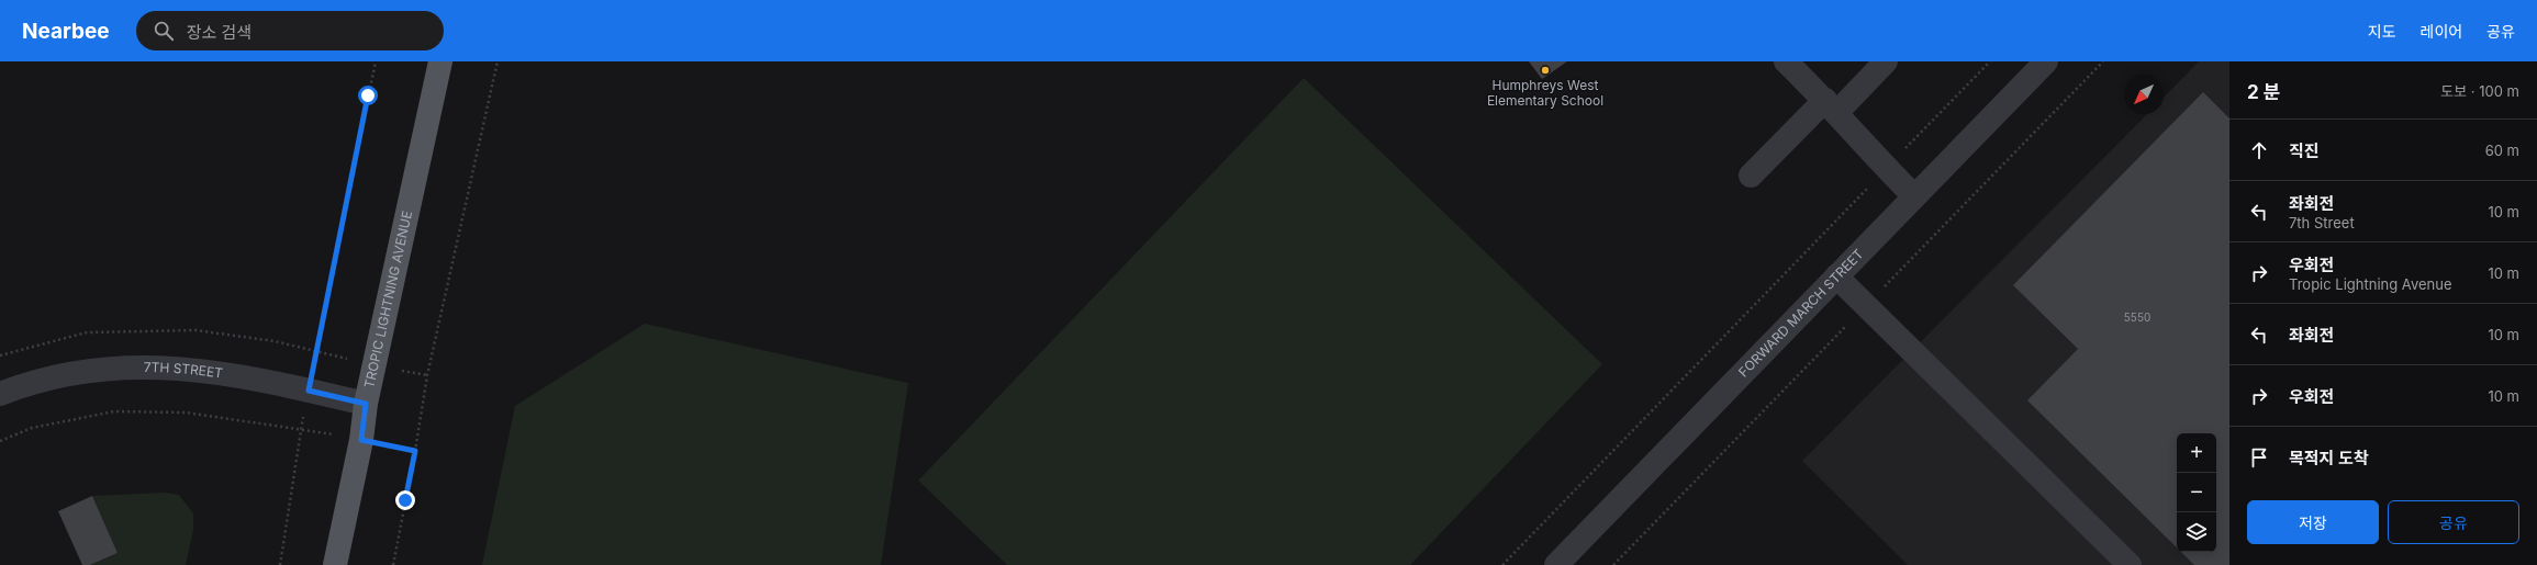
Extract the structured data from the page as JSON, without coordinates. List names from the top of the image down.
{
  "streets": {
    "main road": ["TROPIC LIGHTNING AVENUE"],
    "street": ["FORWARD MARCH STREET", "7TH STREET"]
  },
  "crossings": [
    ["TROPIC LIGHTNING AVENUE", "7TH STREET"]
  ],
  "places": ["Humphreys West Elementary School"],
  "house_numbers": ["5550"],
  "north": "bottom left",
  "page": {
    "header": "Nearbee",
    "search": "장소 검색",
    "nav": ["지도", "레이어", "공유"],
    "heading": ["2 분", "도보 · 100 m"],
    "list": [
      ["직진", "60 m"],
      ["좌회전", "7th Street", "10 m"],
      ["우회전", "Tropic Lightning Avenue", "10 m"],
      ["좌회전", "10 m"],
      ["우회전", "10 m"],
      "목적지 도착"
    ],
    "map_buttons": ["+", "−"],
    "buttons": ["저장", "공유"]
  }
}
